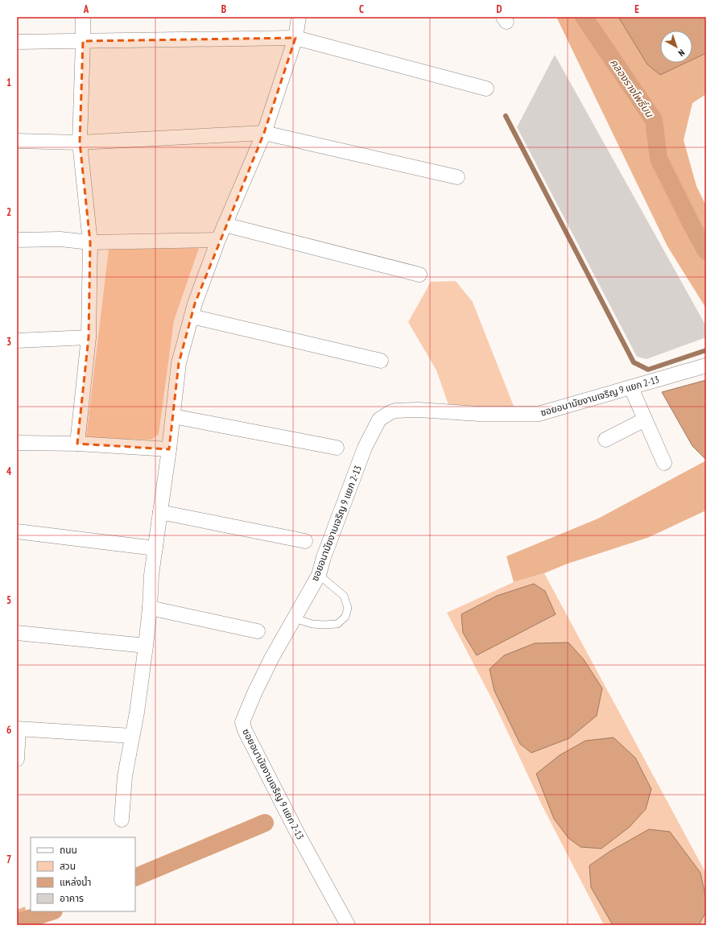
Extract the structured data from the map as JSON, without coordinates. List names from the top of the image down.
{
  "streets": {
    "street": ["ซอยอนามัยงามเจริญ 9 แยก 2-13"]
  },
  "water": ["คลองรางโพธิ์บน"],
  "legend": [
    "ถนน",
    "สวน",
    "แหล่งน้ำ",
    "อาคาร"
  ],
  "north": "bottom right",
  "grid": {
    "columns": [
      "A",
      "B",
      "C",
      "D",
      "E"
    ],
    "rows": [
      "1",
      "2",
      "3",
      "4",
      "5",
      "6",
      "7"
    ]
  }
}
